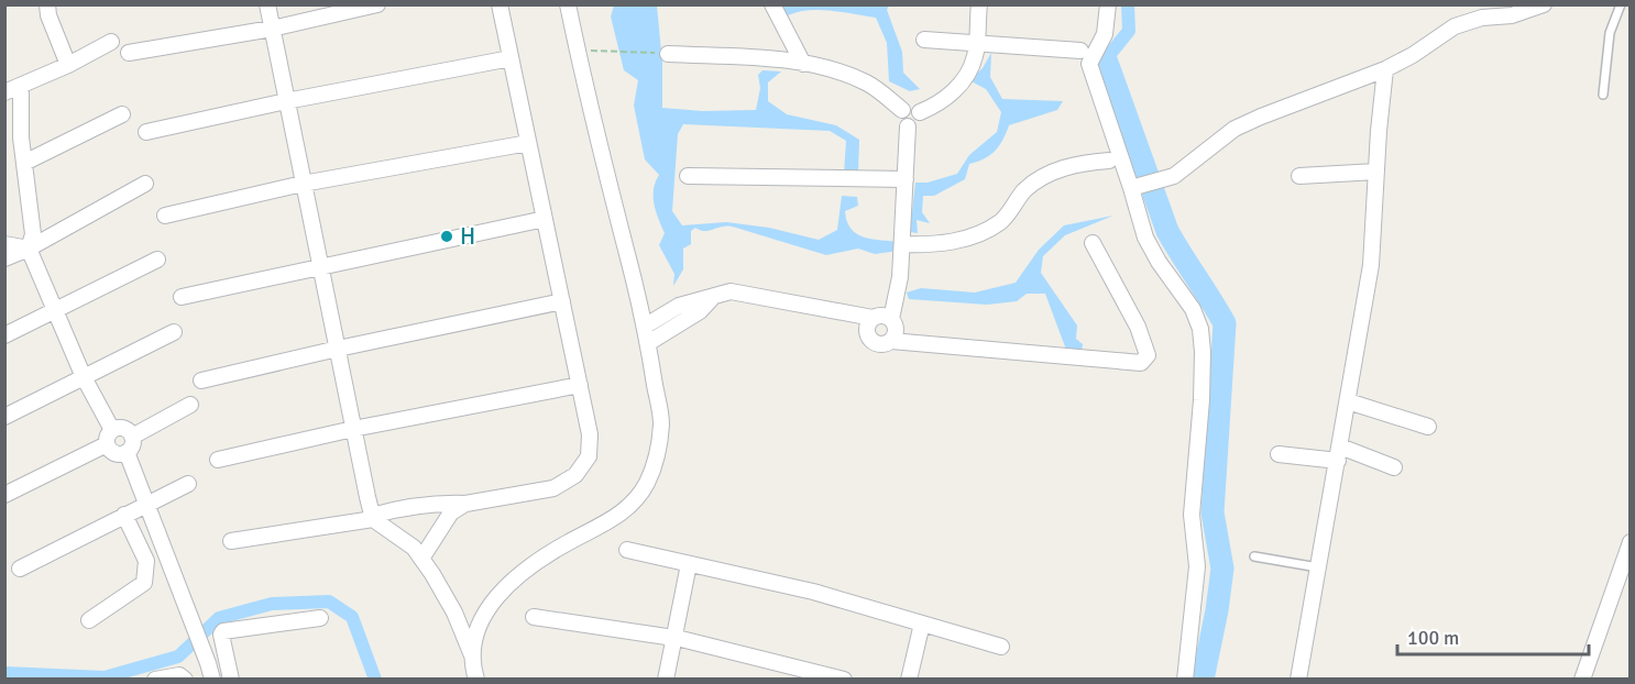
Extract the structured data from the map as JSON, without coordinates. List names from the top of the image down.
{
  "places": ["H"],
  "scale_bar": "100 m"
}
